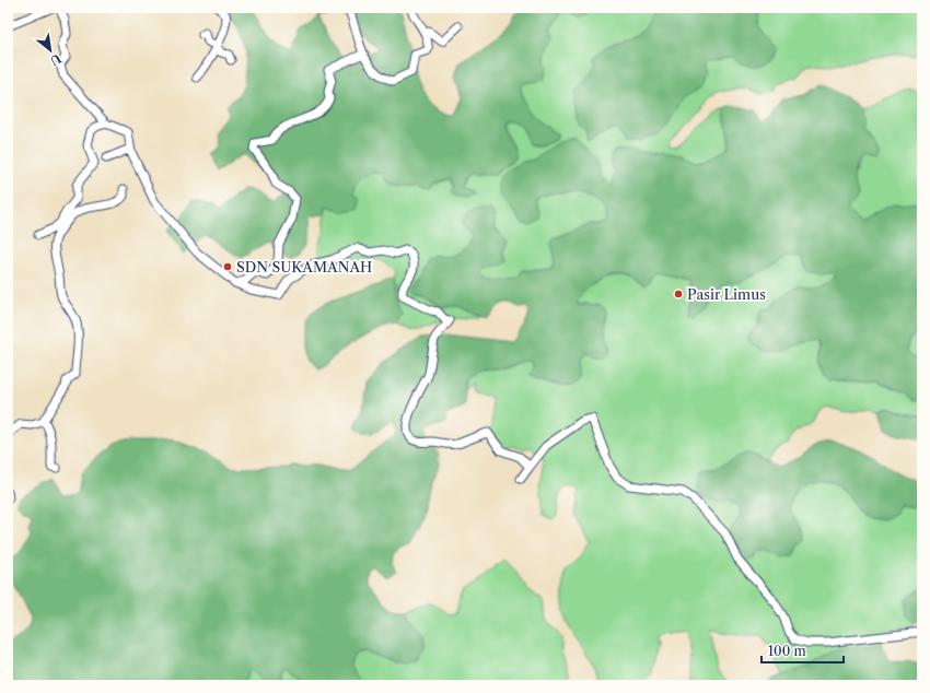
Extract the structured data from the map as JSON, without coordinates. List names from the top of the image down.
{
  "places": ["SDN SUKAMANAH", "Pasir Limus"],
  "scale_bar": "100 m",
  "north": "bottom right"
}
